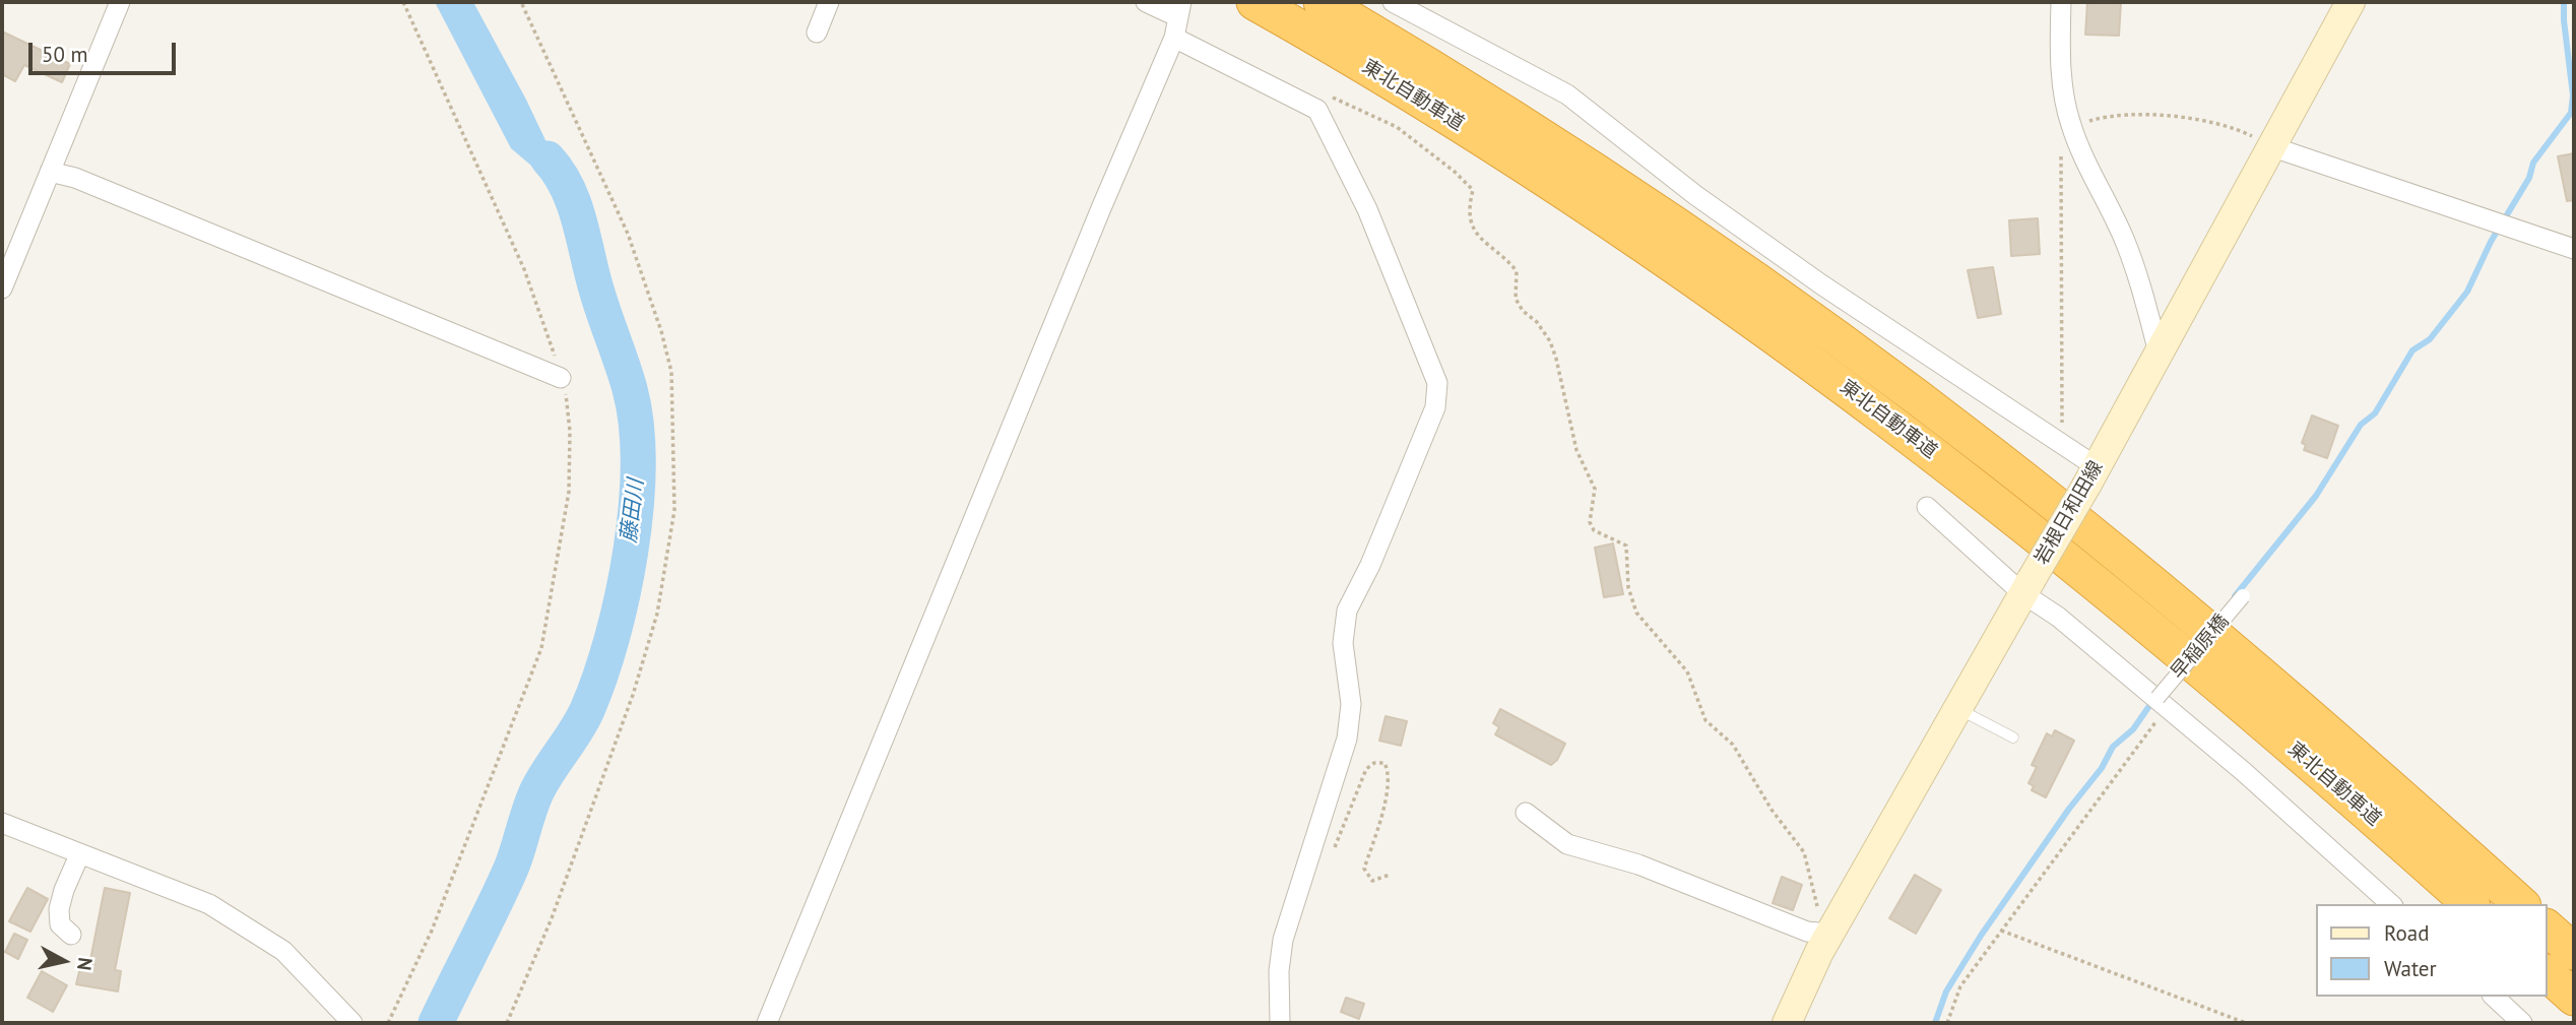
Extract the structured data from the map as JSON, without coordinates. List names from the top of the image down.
{
  "streets": {
    "highway": ["東北自動車道"],
    "main road": ["岩根日和田線"],
    "street": ["早稲原橋"]
  },
  "water": ["藤田川"],
  "legend": ["Road", "Water"],
  "scale_bar": "50 m",
  "north": "right"
}
